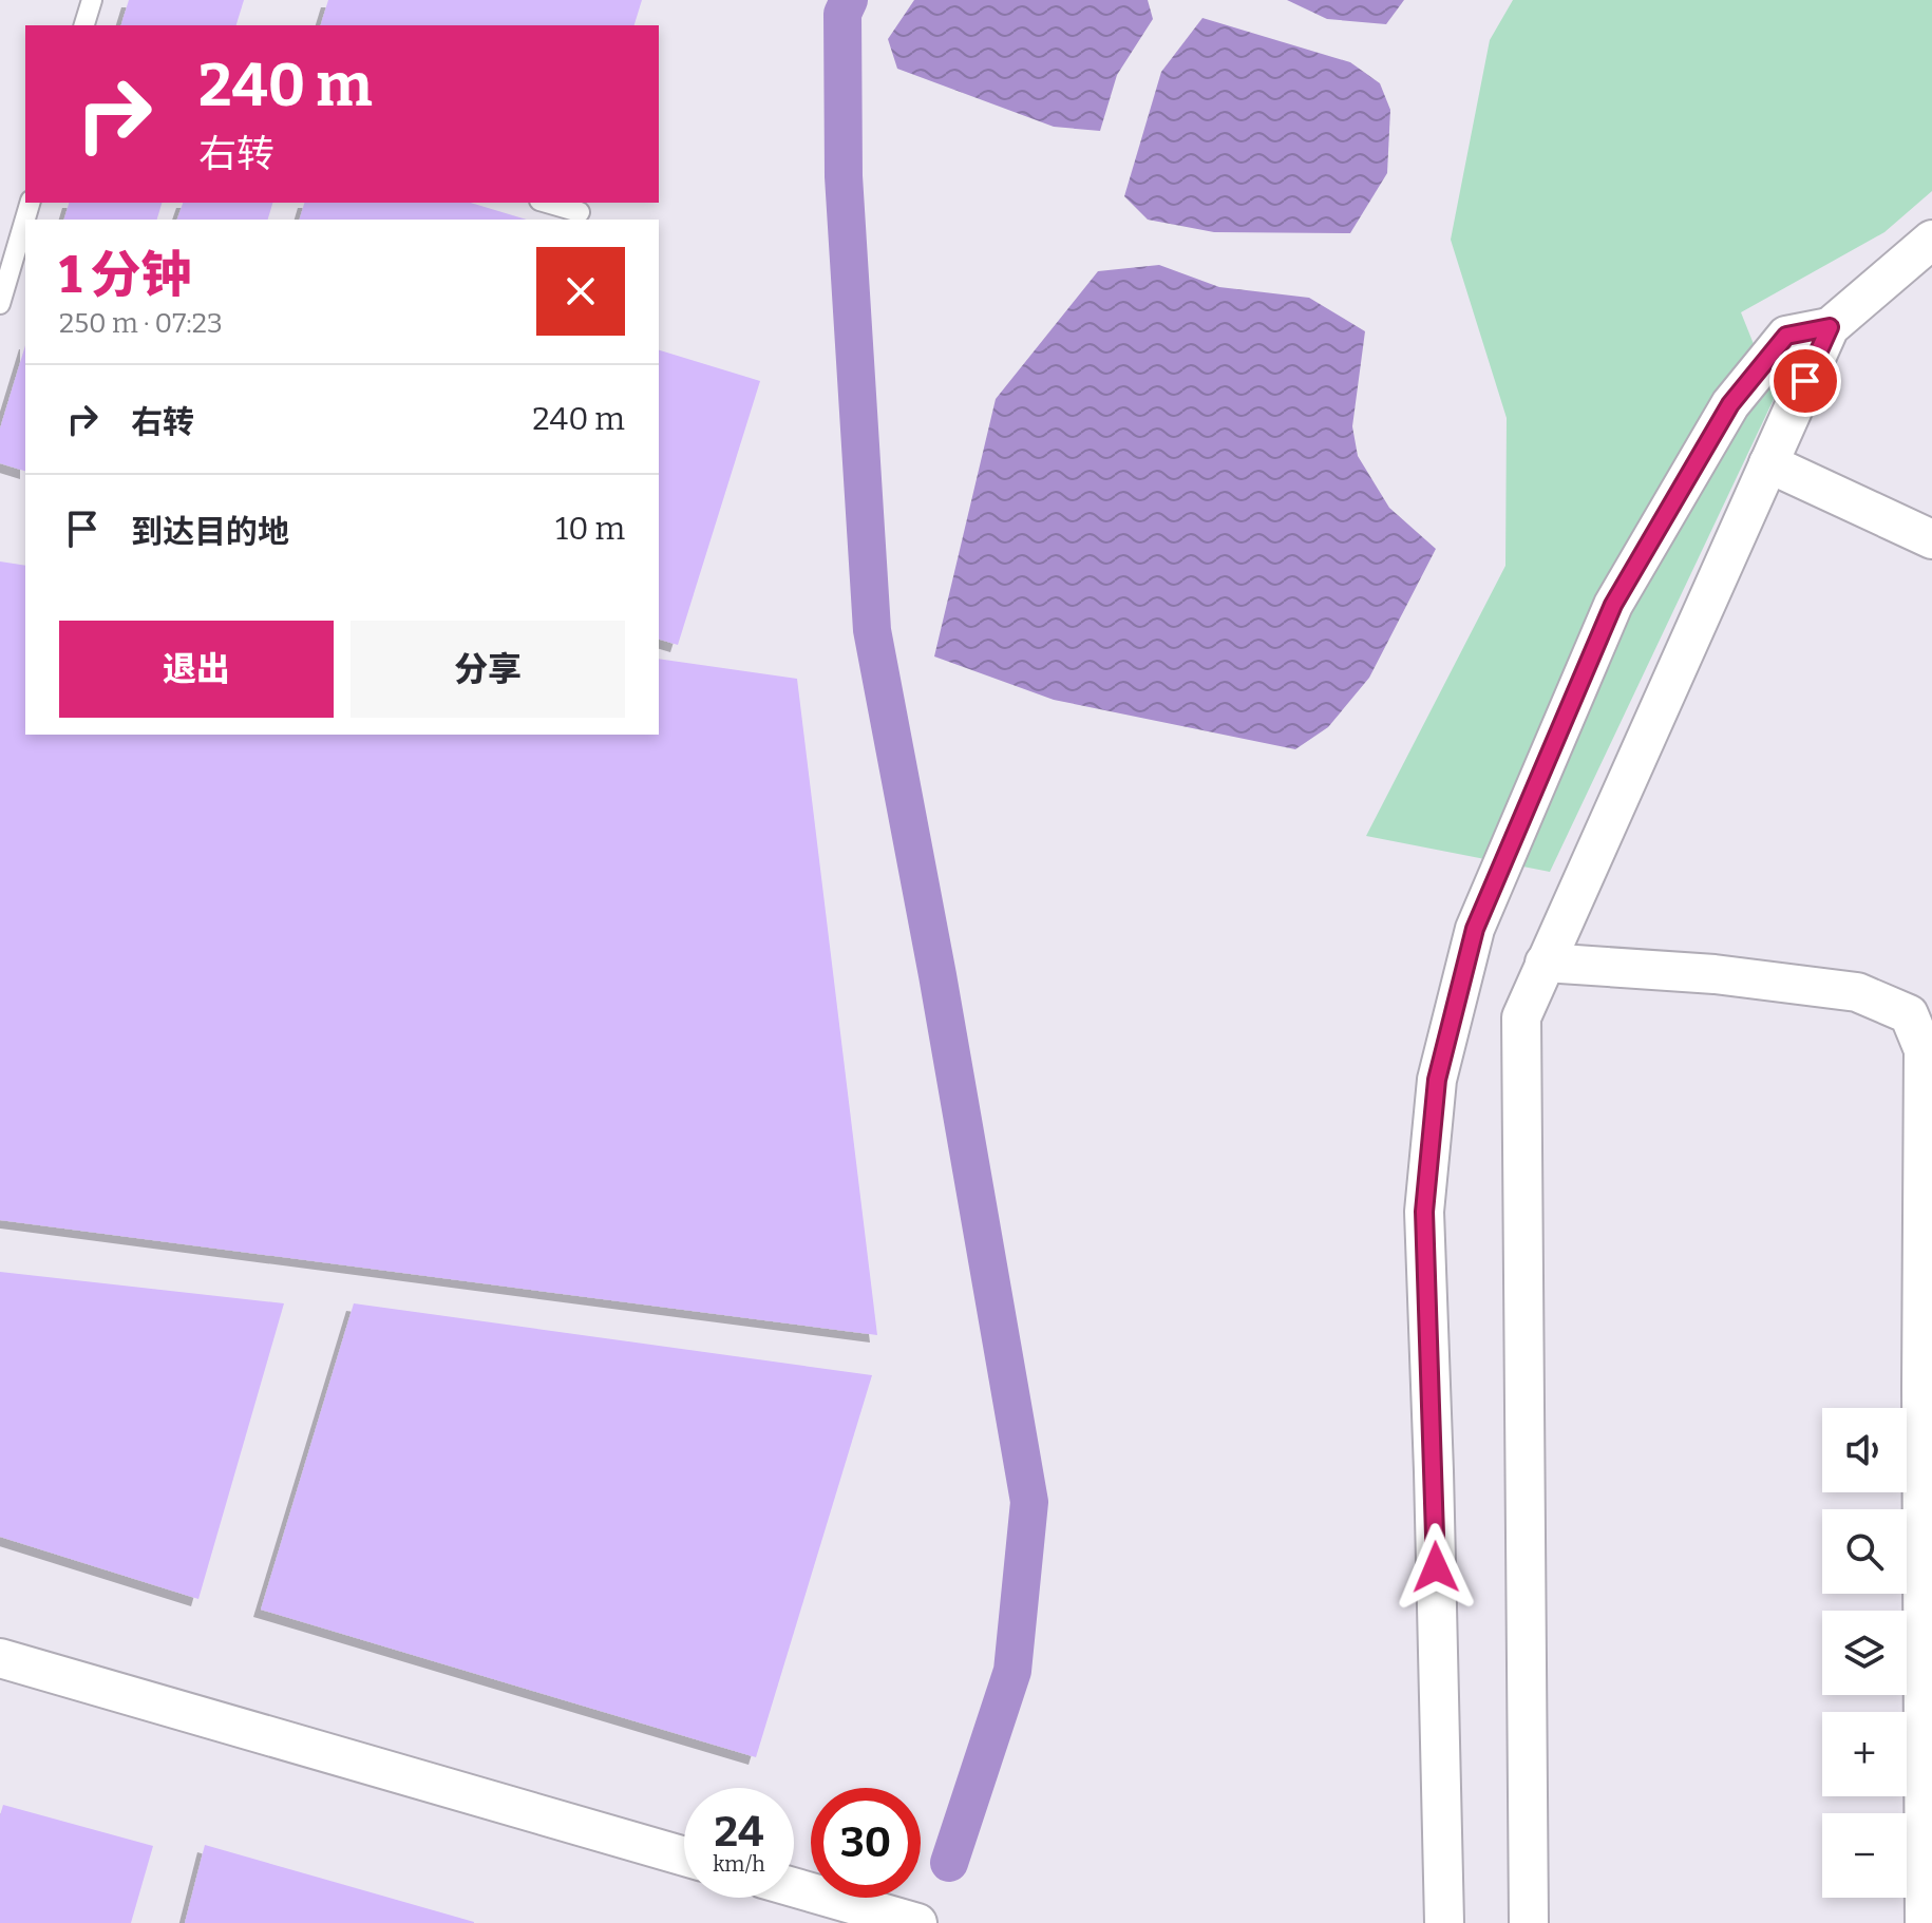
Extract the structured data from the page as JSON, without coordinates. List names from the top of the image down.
{
  "page": {
    "turn": ["240 m", "右转"],
    "heading": ["1 分钟", "250 m · 07:23"],
    "list": [
      {
        "name": "右转",
        "value": "240 m"
      },
      {
        "name": "到达目的地",
        "value": "10 m"
      }
    ],
    "buttons": ["退出", "分享"],
    "map_buttons": ["+", "−"],
    "speed": "24 km/h",
    "limit": "30"
  }
}
